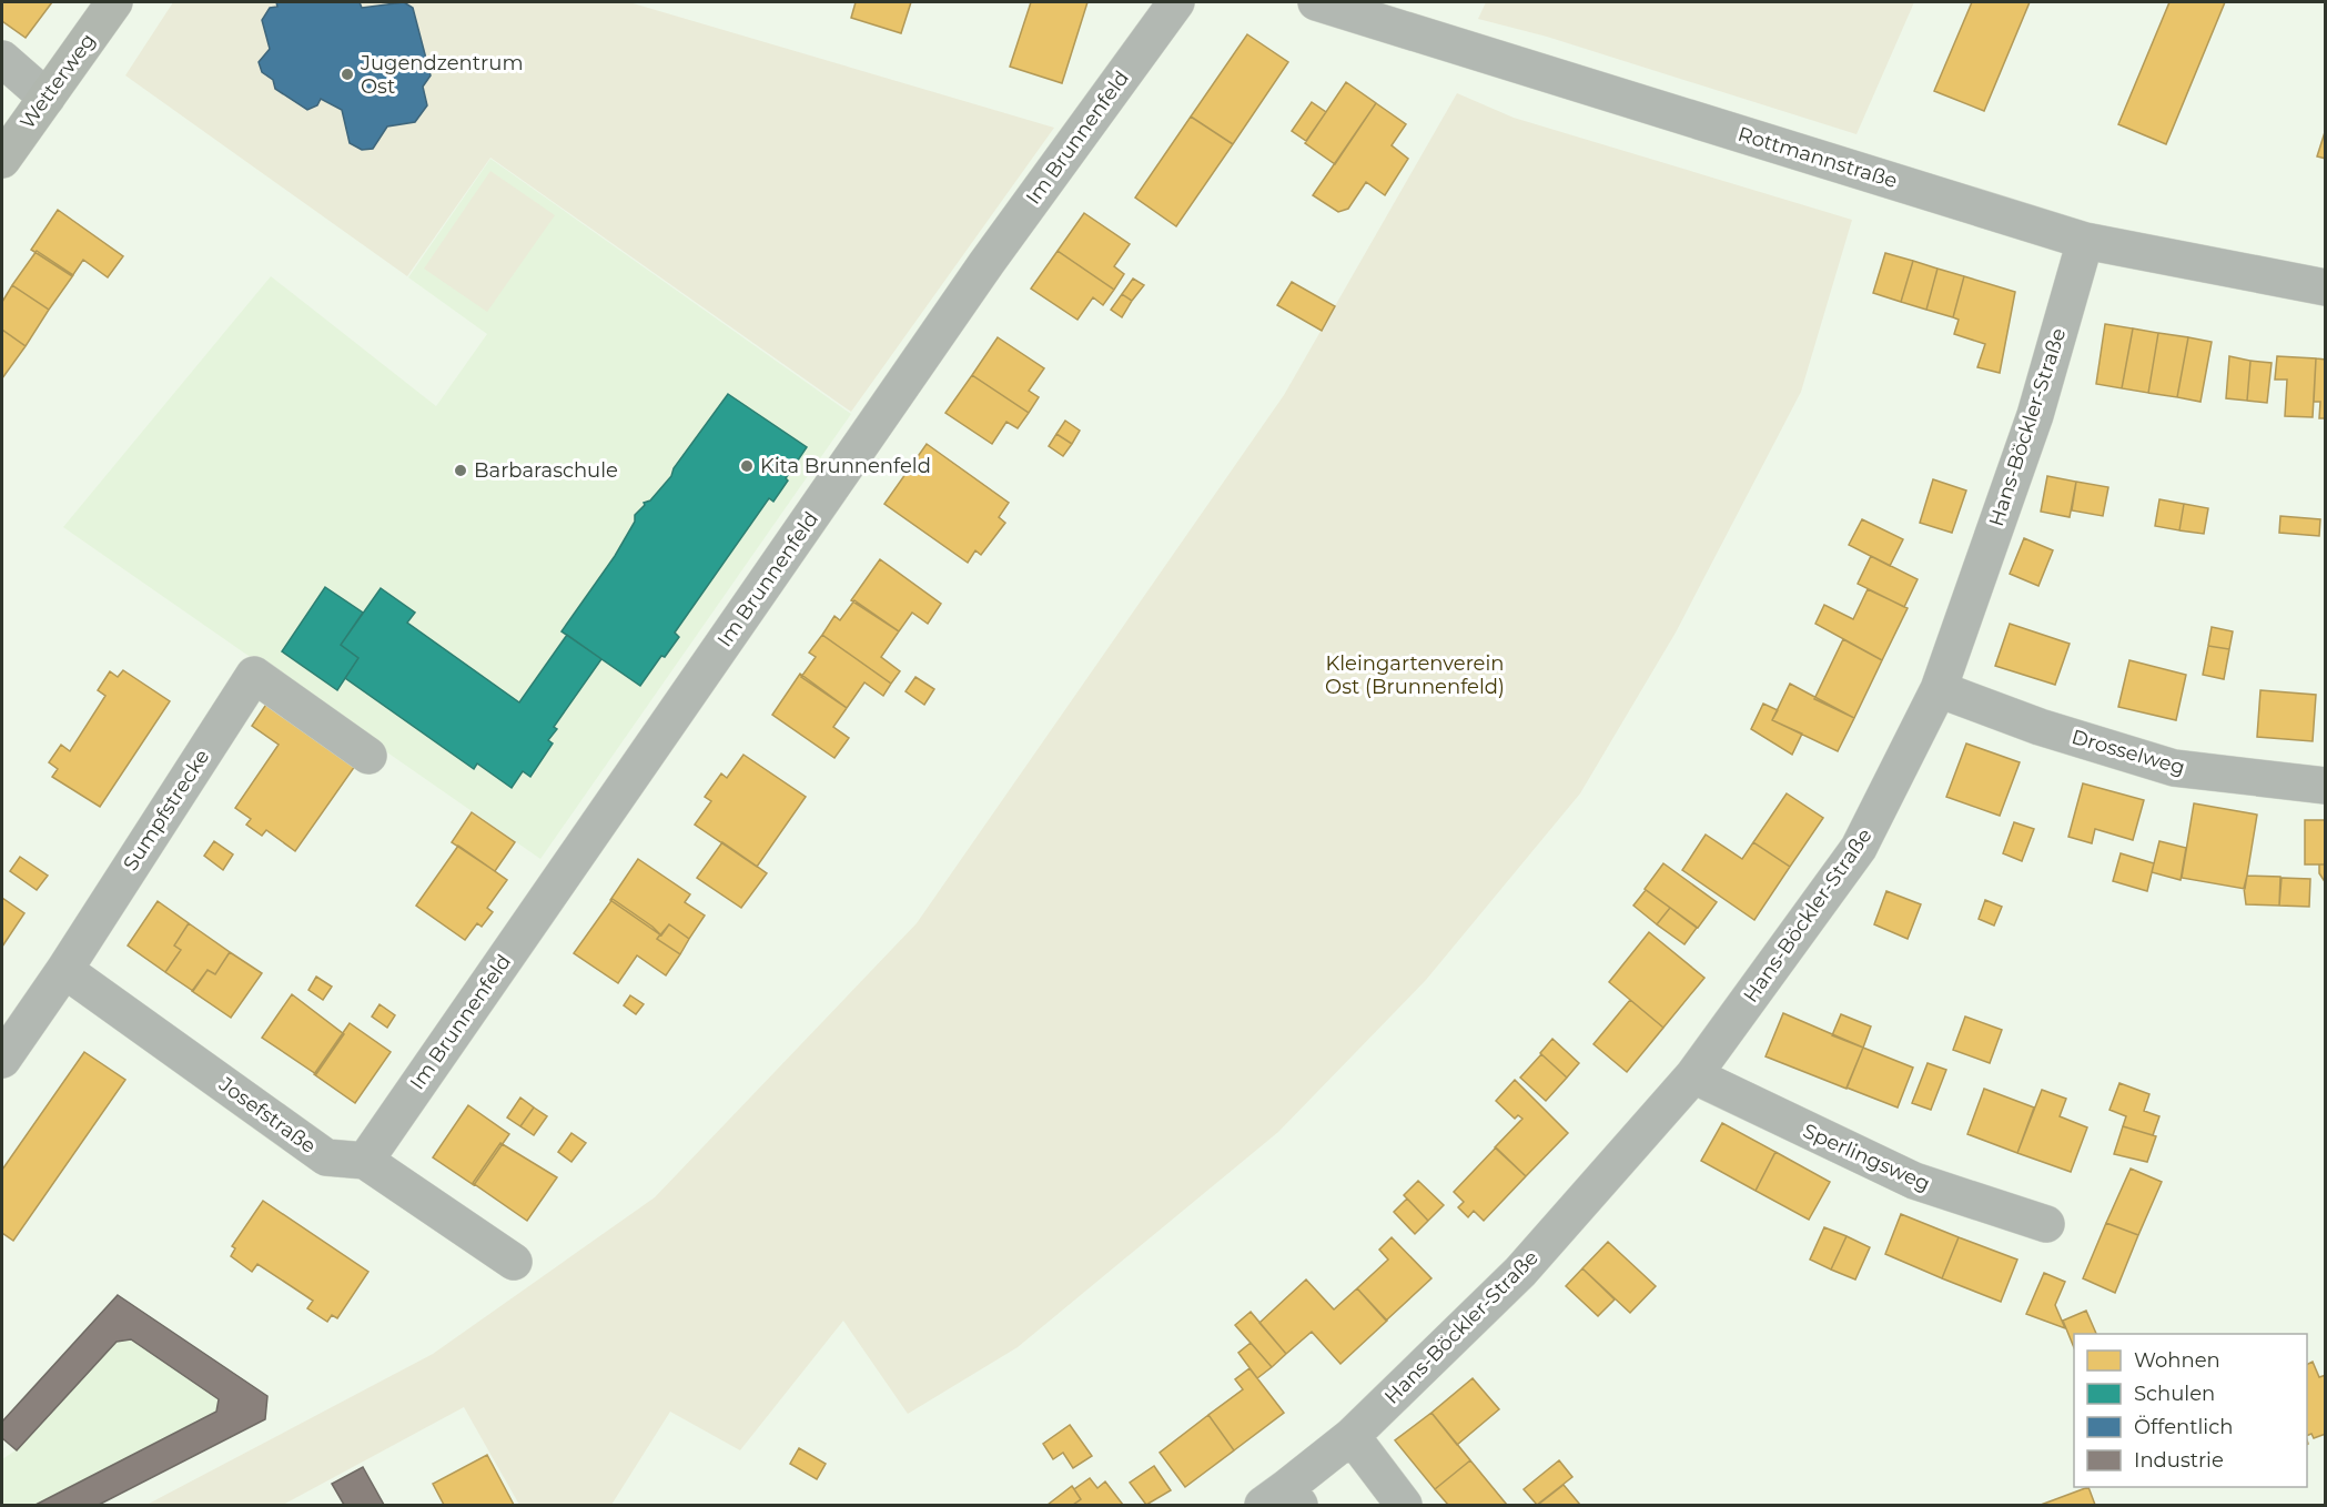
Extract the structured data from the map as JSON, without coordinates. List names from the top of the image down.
{
  "streets": {
    "street": [
      "Wetterweg",
      "Im Brunnenfeld",
      "Rottmannstraße",
      "Hans-Böckler-Straße",
      "Drosselweg",
      "Sumpfstrecke",
      "Josefstraße",
      "Sperlingsweg"
    ]
  },
  "crossings": [
    ["Im Brunnenfeld", "Josefstraße"],
    ["Rottmannstraße", "Hans-Böckler-Straße"],
    ["Hans-Böckler-Straße", "Drosselweg"],
    ["Hans-Böckler-Straße", "Sperlingsweg"],
    ["Sumpfstrecke", "Josefstraße"]
  ],
  "parks": ["Kleingartenverein Ost (Brunnenfeld)"],
  "places": ["Jugendzentrum Ost", "Kita Brunnenfeld", "Barbaraschule"],
  "legend": [
    "Wohnen",
    "Schulen",
    "Öffentlich",
    "Industrie"
  ]
}
